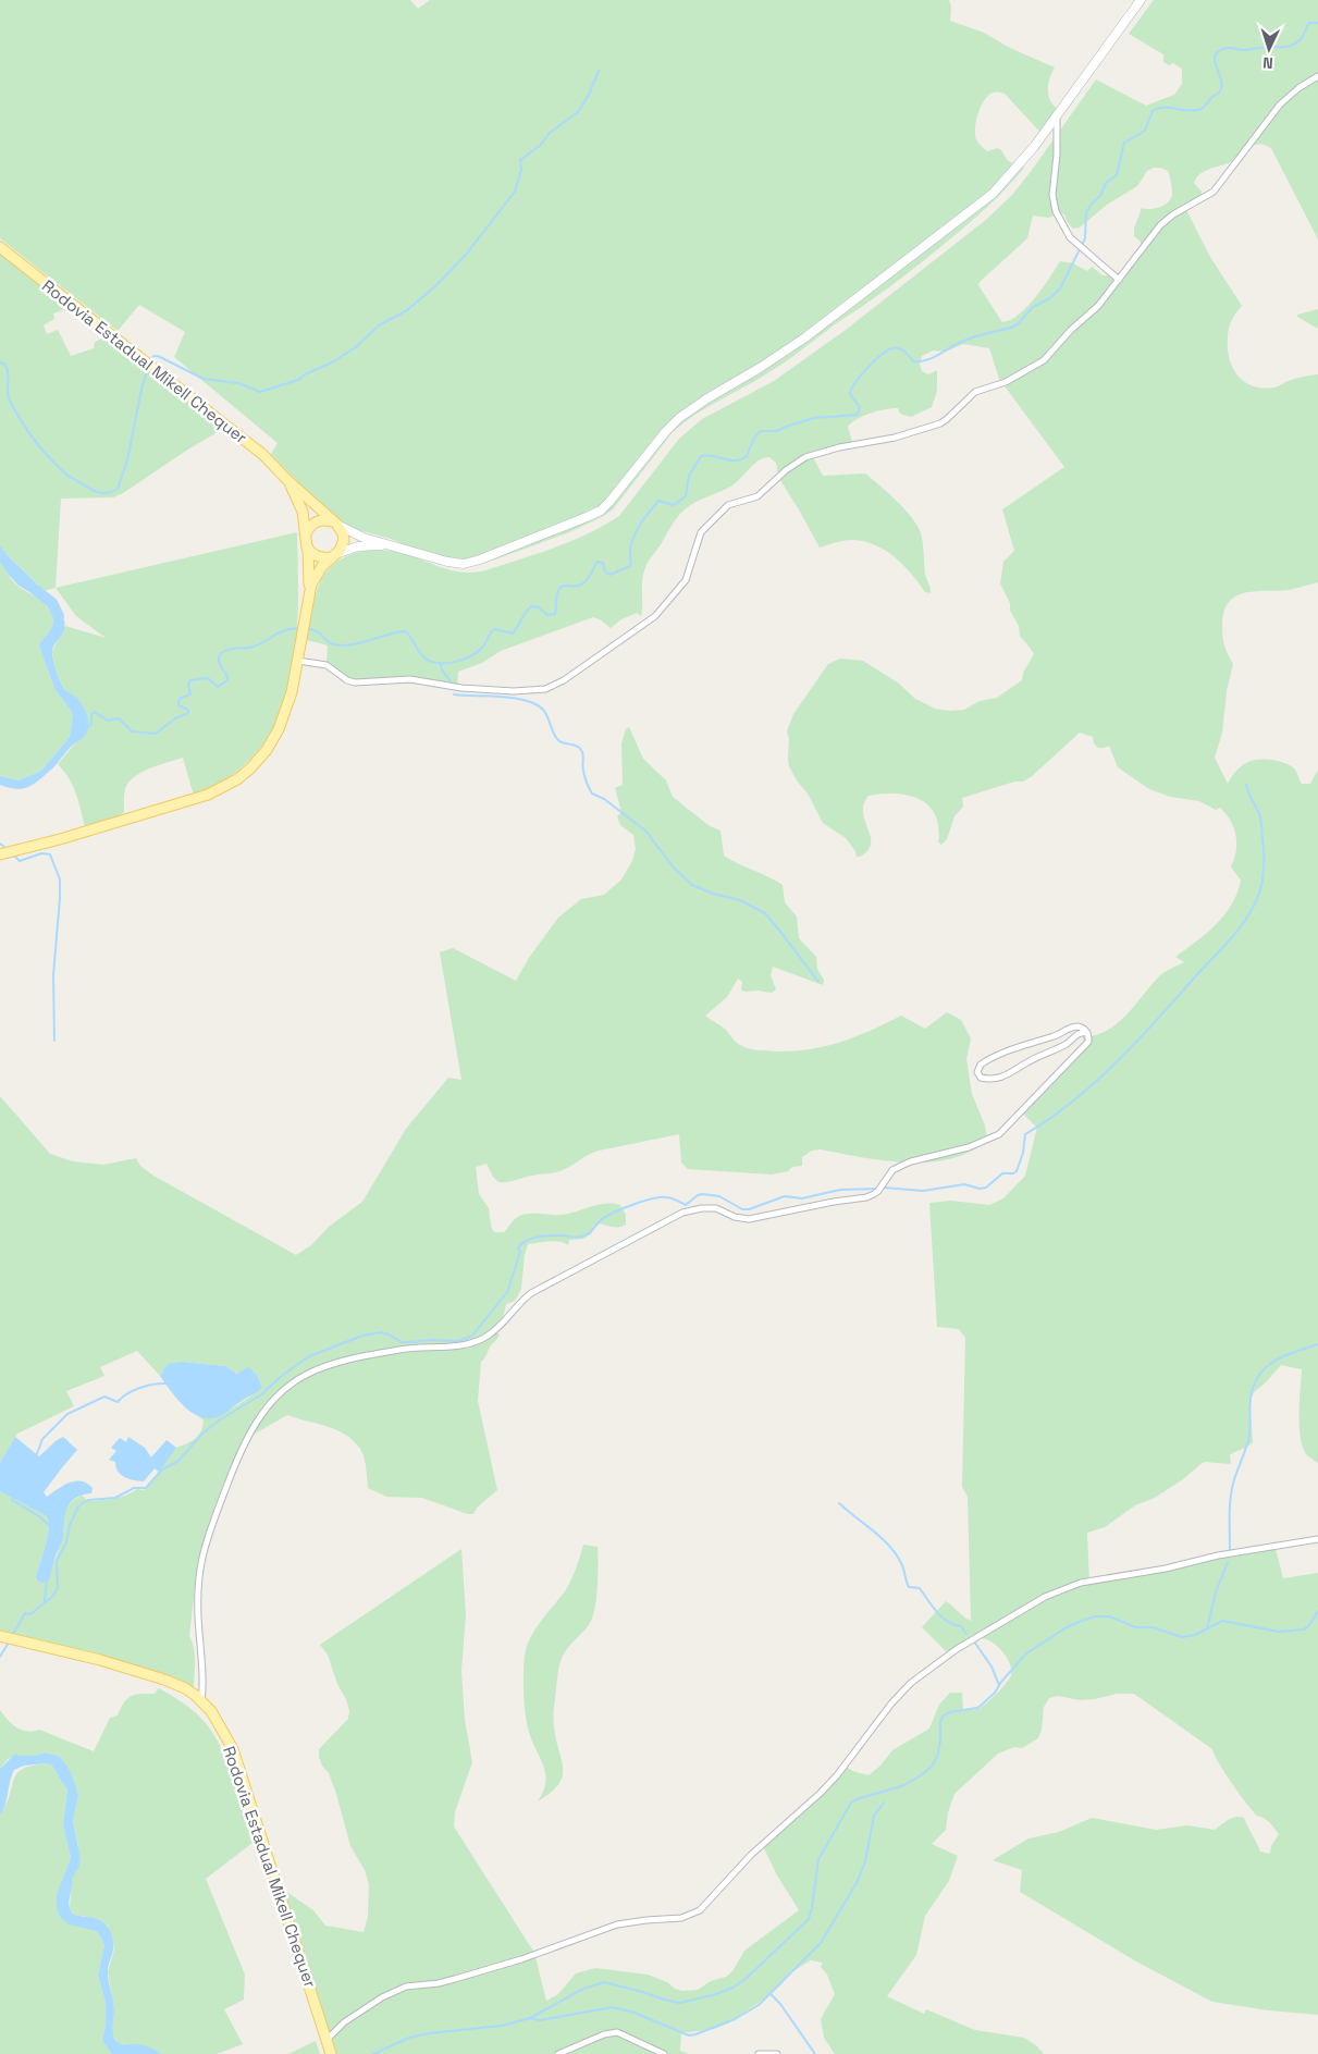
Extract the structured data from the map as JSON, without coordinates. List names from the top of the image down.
{
  "streets": {
    "main road": ["Rodovia Estadual Mikell Chequer"]
  },
  "north": "bottom"
}
